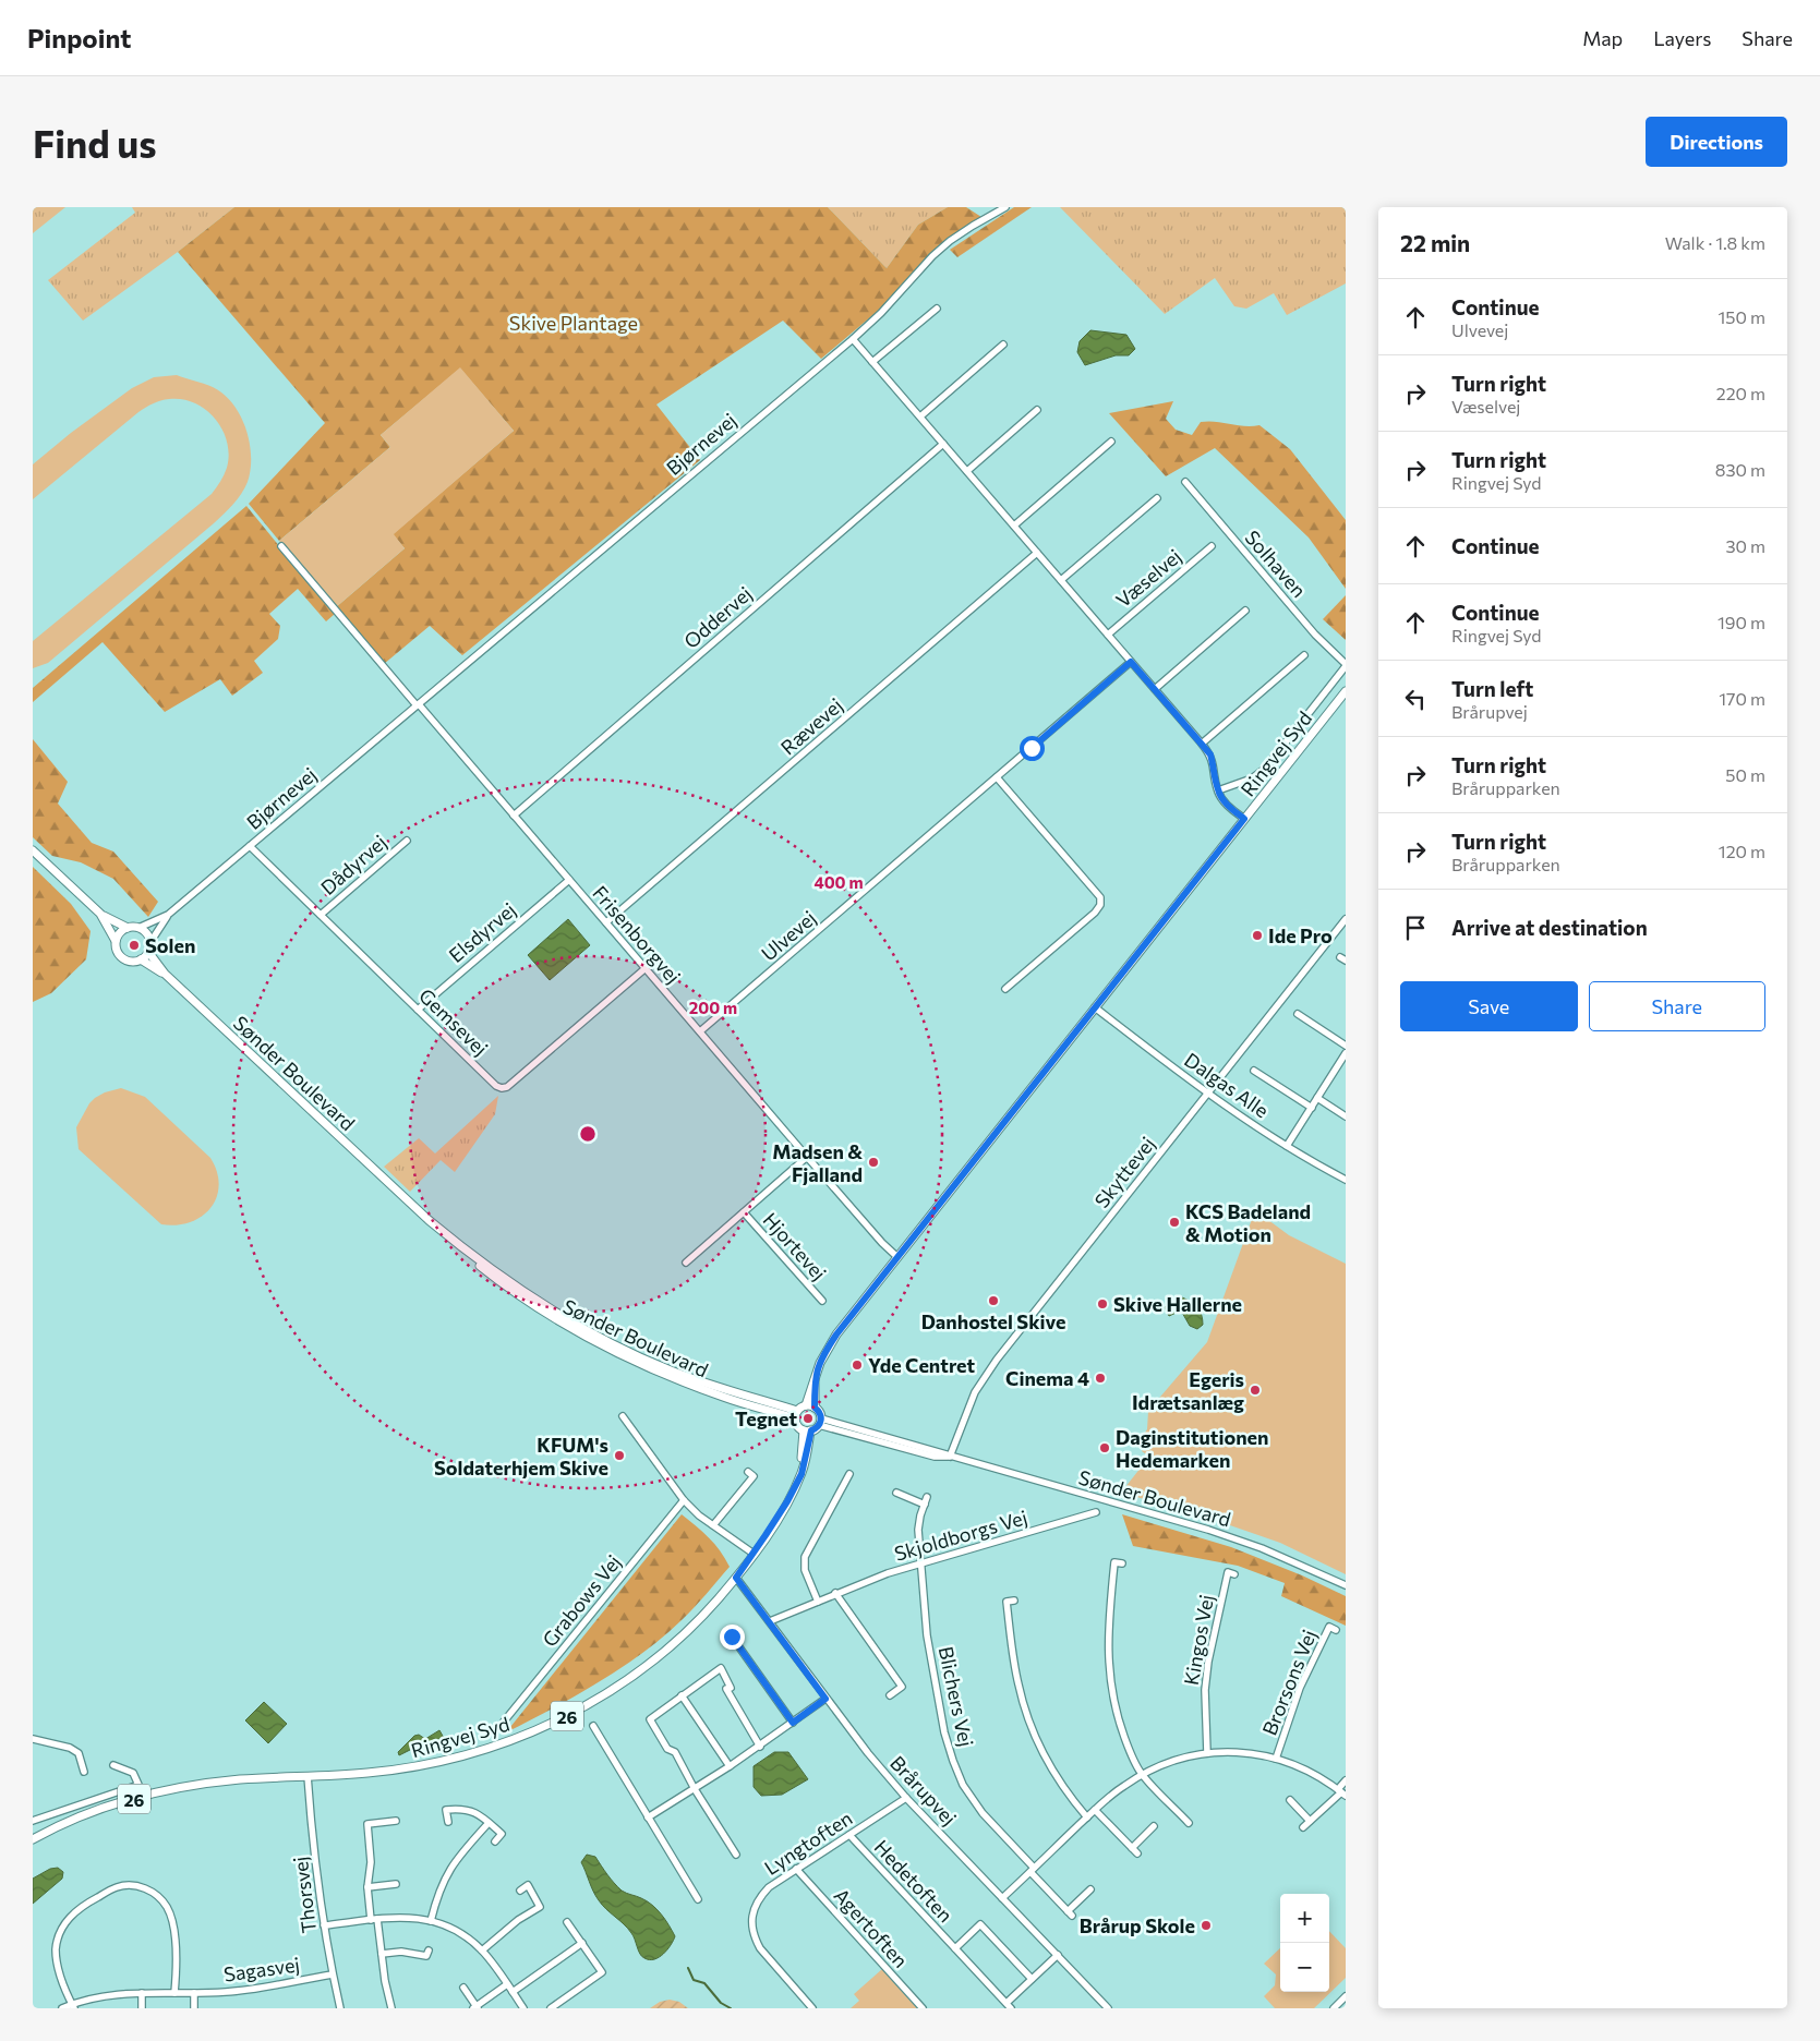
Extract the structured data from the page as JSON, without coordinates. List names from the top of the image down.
{
  "streets": {
    "main road": ["Ringvej Syd", "Sønder Boulevard", "26"],
    "street": [
      "Bjørnevej",
      "Solhaven",
      "Væselvej",
      "Oddervej",
      "Rævevej",
      "Dådyrvej",
      "Elsdyrvej",
      "Frisenborgvej",
      "Ulvevej",
      "Gemsevej",
      "Dalgas Alle",
      "Skyttevej",
      "Hjortevej",
      "Skjoldborgs Vej",
      "Grabows Vej",
      "Kingos Vej",
      "Brorsons Vej",
      "Blichers Vej",
      "Brårupvej",
      "Lyngtoften",
      "Hedetoften",
      "Thorsvej",
      "Agertoften",
      "Sagasvej"
    ]
  },
  "crossings": [
    ["Bjørnevej", "Frisenborgvej"],
    ["Bjørnevej", "Gemsevej"],
    ["Bjørnevej", "Sønder Boulevard"],
    ["Oddervej", "Frisenborgvej"],
    ["Rævevej", "Frisenborgvej"],
    ["Ringvej Syd", "Frisenborgvej"],
    ["Ringvej Syd", "Sønder Boulevard"],
    ["Ringvej Syd", "Dalgas Alle"],
    ["Ringvej Syd", "Brårupvej"],
    ["Ringvej Syd", "Thorsvej"],
    ["Dådyrvej", "Gemsevej"],
    ["Elsdyrvej", "Frisenborgvej"],
    ["Elsdyrvej", "Gemsevej"],
    ["Frisenborgvej", "Ulvevej"],
    ["Frisenborgvej", "Gemsevej"],
    ["Frisenborgvej", "Hjortevej"],
    ["Sønder Boulevard", "Skyttevej"],
    ["Dalgas Alle", "Skyttevej"],
    ["Skjoldborgs Vej", "Blichers Vej"],
    ["Skjoldborgs Vej", "Brårupvej"],
    ["Brårupvej", "Lyngtoften"],
    ["Brårupvej", "Hedetoften"],
    ["Lyngtoften", "Hedetoften"],
    ["Lyngtoften", "Agertoften"],
    ["Thorsvej", "Sagasvej"]
  ],
  "parks": ["Skive Plantage"],
  "places": [
    "Ide Pro",
    "Solen",
    "Madsen & Fjalland",
    "KCS Badeland & Motion",
    "Danhostel Skive",
    "Skive Hallerne",
    "Yde Centret",
    "Cinema 4",
    "Egeris Idrætsanlæg",
    "Tegnet",
    "Daginstitutionen Hedemarken",
    "KFUM's Soldaterhjem Skive",
    "Brårup Skole"
  ],
  "page": {
    "header": "Pinpoint",
    "nav": ["Map", "Layers", "Share"],
    "buttons": [
      "Directions",
      ["Save", "Share"]
    ],
    "title": "Find us",
    "heading": ["22 min", "Walk · 1.8 km"],
    "list": [
      ["Continue", "Ulvevej", "150 m"],
      ["Turn right", "Væselvej", "220 m"],
      ["Turn right", "Ringvej Syd", "830 m"],
      ["Continue", "30 m"],
      ["Continue", "Ringvej Syd", "190 m"],
      ["Turn left", "Brårupvej", "170 m"],
      ["Turn right", "Brårupparken", "50 m"],
      ["Turn right", "Brårupparken", "120 m"],
      "Arrive at destination"
    ],
    "map_buttons": ["+", "−"]
  },
  "rings": ["400 m", "200 m"]
}
